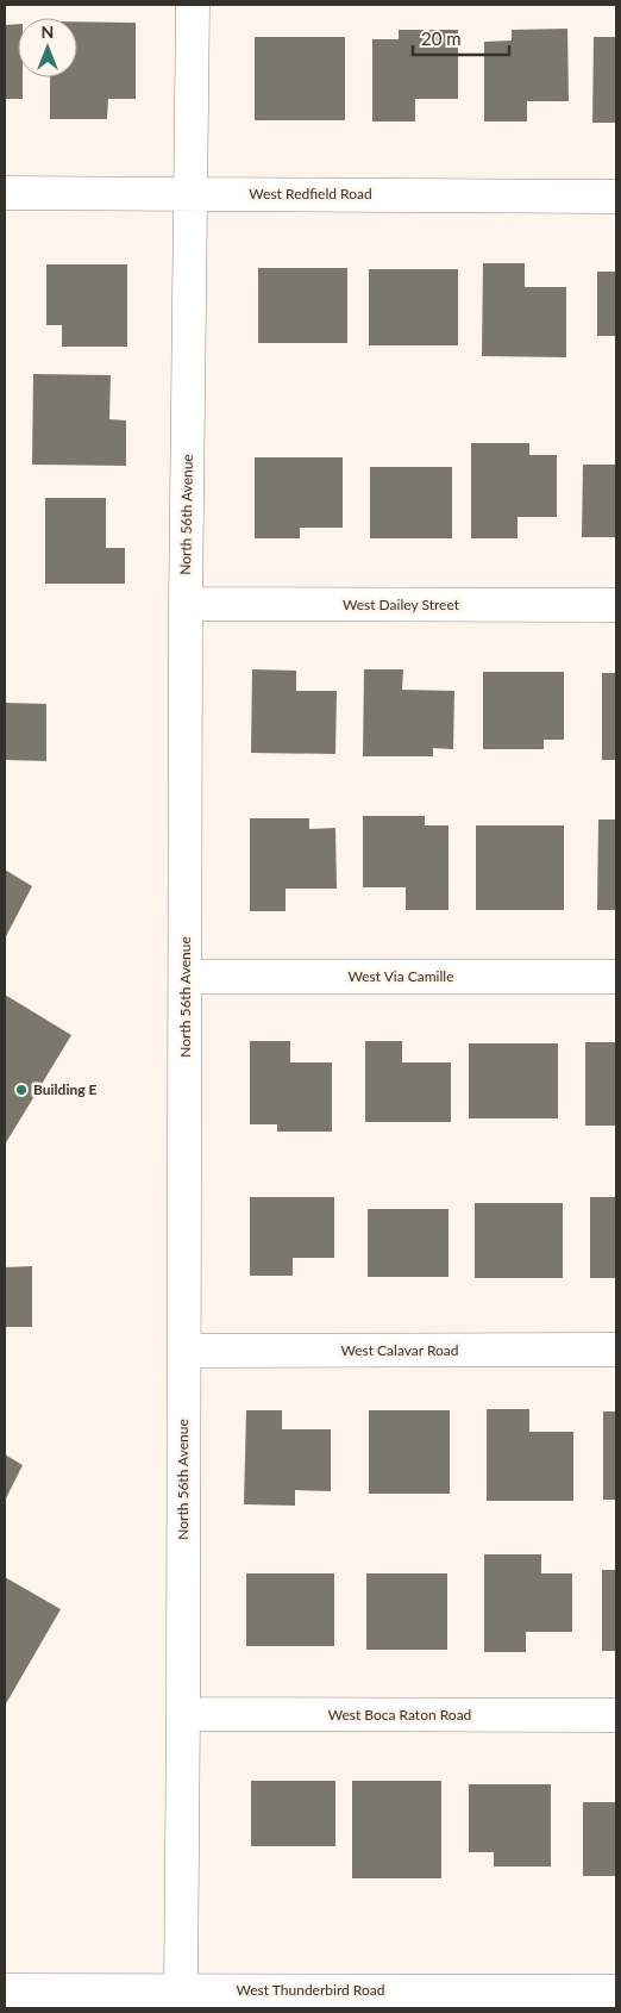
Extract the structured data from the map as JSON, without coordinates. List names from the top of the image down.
{
  "streets": {
    "street": [
      "West Redfield Road",
      "North 56th Avenue",
      "West Dailey Street",
      "West Via Camille",
      "West Calavar Road",
      "West Boca Raton Road",
      "West Thunderbird Road"
    ]
  },
  "crossings": [
    ["West Redfield Road", "North 56th Avenue"],
    ["North 56th Avenue", "West Dailey Street"],
    ["North 56th Avenue", "West Via Camille"],
    ["North 56th Avenue", "West Calavar Road"],
    ["North 56th Avenue", "West Boca Raton Road"],
    ["North 56th Avenue", "West Thunderbird Road"]
  ],
  "places": ["Building E"],
  "scale_bar": "20 m",
  "north": "top"
}
